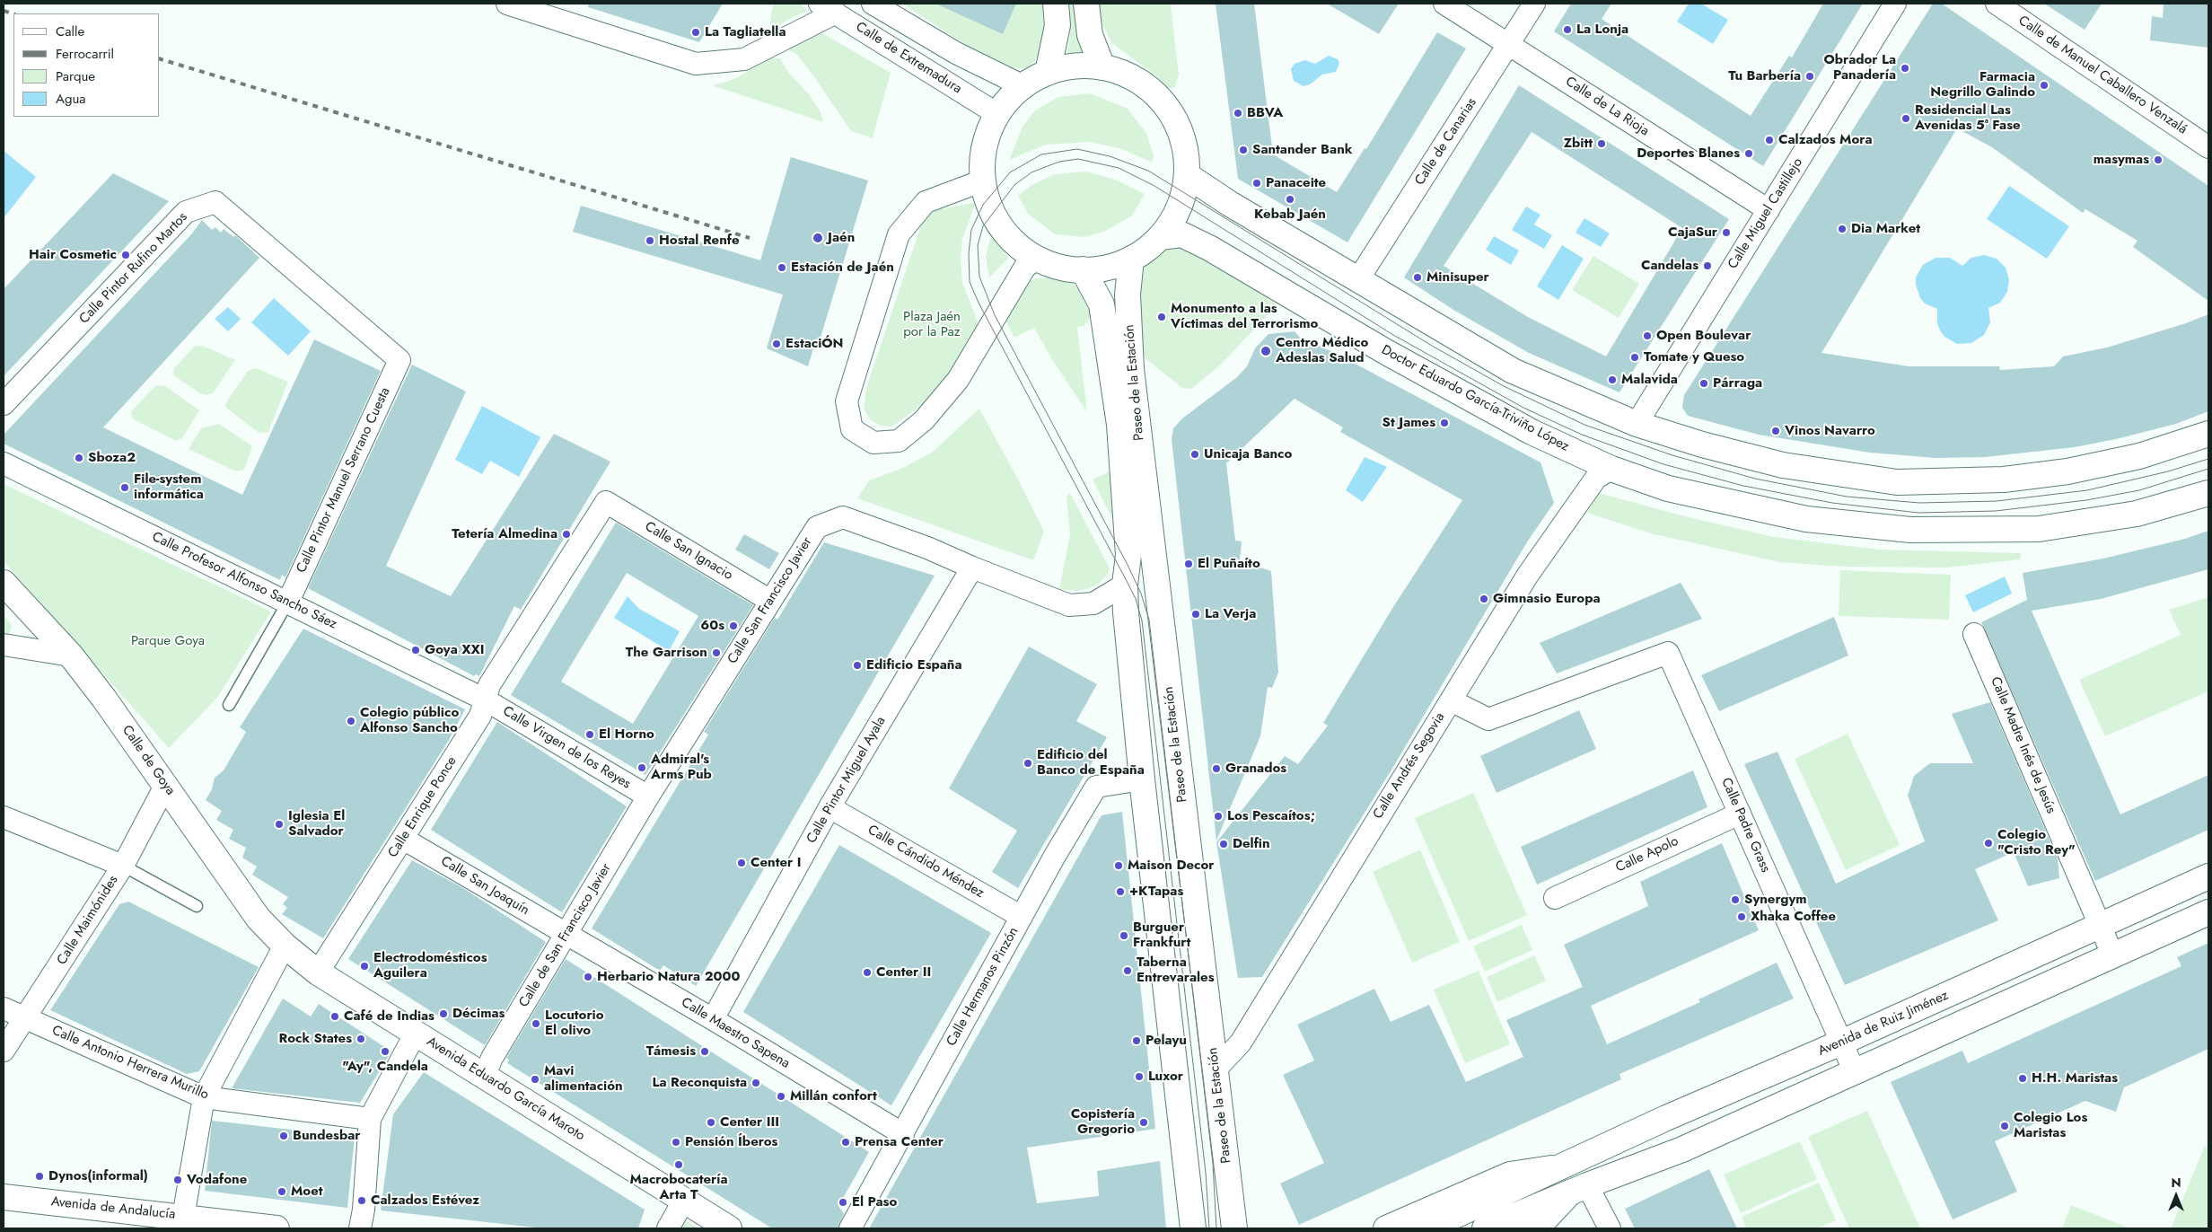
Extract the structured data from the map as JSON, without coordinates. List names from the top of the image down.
{
  "streets": {
    "main road": [
      "Paseo de la Estación",
      "Doctor Eduardo García-Triviño López",
      "Calle de Goya",
      "Avenida de Ruiz Jiménez",
      "Avenida Eduardo García Maroto",
      "Avenida de Andalucía"
    ],
    "street": [
      "Calle de Extremadura",
      "Calle de Manuel Caballero Venzalá",
      "Calle de La Rioja",
      "Calle de Canarias",
      "Calle Miguel Castillejo",
      "Calle Pintor Rufino Martos",
      "Calle Pintor Manuel Serrano Cuesta",
      "Calle San Ignacio",
      "Calle Profesor Alfonso Sancho Sáez",
      "Calle San Francisco Javier",
      "Calle Madre Inés de Jesús",
      "Calle Virgen de los Reyes",
      "Calle Andrés Segovia",
      "Calle Pintor Miguel Ayala",
      "Calle Enrique Ponce",
      "Calle Padre Grass",
      "Calle Apolo",
      "Calle Cándido Méndez",
      "Calle San Joaquín",
      "Calle Maimónides",
      "Calle de San Francisco Javier",
      "Calle Hermanos Pinzón",
      "Calle Maestro Sapena",
      "Calle Antonio Herrera Murillo"
    ]
  },
  "crossings": [
    ["Calle de La Rioja", "Calle de Canarias"],
    ["Calle de La Rioja", "Calle Miguel Castillejo"],
    ["Calle Pintor Rufino Martos", "Calle Pintor Manuel Serrano Cuesta"],
    ["Paseo de la Estación", "Calle San Francisco Javier"],
    ["Paseo de la Estación", "Calle Andrés Segovia"],
    ["Paseo de la Estación", "Calle Hermanos Pinzón"],
    ["Doctor Eduardo García-Triviño López", "Calle Andrés Segovia"],
    ["Calle Pintor Manuel Serrano Cuesta", "Calle Profesor Alfonso Sancho Sáez"],
    ["Calle San Ignacio", "Calle San Francisco Javier"],
    ["Calle San Ignacio", "Calle Enrique Ponce"],
    ["Calle Profesor Alfonso Sancho Sáez", "Calle Virgen de los Reyes"],
    ["Calle Profesor Alfonso Sancho Sáez", "Calle Enrique Ponce"],
    ["Calle San Francisco Javier", "Calle Virgen de los Reyes"],
    ["Calle San Francisco Javier", "Calle Pintor Miguel Ayala"],
    ["Calle San Francisco Javier", "Calle de San Francisco Javier"],
    ["Calle Madre Inés de Jesús", "Avenida de Ruiz Jiménez"],
    ["Calle Virgen de los Reyes", "Calle Enrique Ponce"],
    ["Calle Virgen de los Reyes", "Calle de San Francisco Javier"],
    ["Calle de Goya", "Calle Maimónides"],
    ["Calle de Goya", "Avenida Eduardo García Maroto"],
    ["Calle Andrés Segovia", "Calle Padre Grass"],
    ["Calle Pintor Miguel Ayala", "Calle Cándido Méndez"],
    ["Calle Pintor Miguel Ayala", "Calle Maestro Sapena"],
    ["Calle Enrique Ponce", "Calle San Joaquín"],
    ["Calle Enrique Ponce", "Avenida Eduardo García Maroto"],
    ["Calle Padre Grass", "Calle Apolo"],
    ["Calle Padre Grass", "Avenida de Ruiz Jiménez"],
    ["Calle Cándido Méndez", "Calle Hermanos Pinzón"],
    ["Calle San Joaquín", "Calle de San Francisco Javier"],
    ["Calle San Joaquín", "Calle Maestro Sapena"],
    ["Calle Maimónides", "Calle Antonio Herrera Murillo"],
    ["Calle de San Francisco Javier", "Calle Maestro Sapena"],
    ["Calle de San Francisco Javier", "Avenida Eduardo García Maroto"],
    ["Calle Hermanos Pinzón", "Calle Maestro Sapena"]
  ],
  "parks": ["Plaza Jaén por la Paz", "Parque Goya"],
  "places": [
    "La Lonja",
    "La Tagliatella",
    "Obrador La Panadería",
    "Tu Barbería",
    "Farmacia Negrillo Galindo",
    "BBVA",
    "Residencial Las Avenidas 5ª Fase",
    "Calzados Mora",
    "Zbitt",
    "Santander Bank",
    "Deportes Blanes",
    "masymas",
    "Panaceite",
    "Kebab Jaén",
    "Dia Market",
    "CajaSur",
    "Jaén",
    "Hostal Renfe",
    "Hair Cosmetic",
    "Candelas",
    "Estación de Jaén",
    "Minisuper",
    "Monumento a las Víctimas del Terrorismo",
    "Open Boulevar",
    "EstaciÓN",
    "Centro Médico Adeslas Salud",
    "Tomate y Queso",
    "Malavida",
    "Párraga",
    "St James",
    "Vinos Navarro",
    "Unicaja Banco",
    "Sboza2",
    "File-system informática",
    "Tetería Almedina",
    "El Puñaíto",
    "Gimnasio Europa",
    "La Verja",
    "60s",
    "Goya XXI",
    "The Garrison",
    "Edificio España",
    "Colegio público Alfonso Sancho",
    "El Horno",
    "Edificio del Banco de España",
    "Admiral's Arms Pub",
    "Granados",
    "Los Pescaítos;",
    "Iglesia El Salvador",
    "Colegio \"Cristo Rey\"",
    "Delfin",
    "Center I",
    "Maison Decor",
    "+KTapas",
    "Synergym",
    "Xhaka Coffee",
    "Burguer Frankfurt",
    "Electrodomésticos Aguilera",
    "Taberna Entrevarales",
    "Center II",
    "Herbario Natura 2000",
    "Décimas",
    "Café de Indias",
    "Locutorio El olivo",
    "Rock States",
    "Pelayu",
    "\"Ay\", Candela",
    "Támesis",
    "Luxor",
    "H.H. Maristas",
    "Mavi alimentación",
    "La Reconquista",
    "Millán confort",
    "Center III",
    "Copistería Gregorio",
    "Colegio Los Maristas",
    "Bundesbar",
    "Pensión Íberos",
    "Prensa Center",
    "Macrobocatería Arta T",
    "Dynos(informal)",
    "Vodafone",
    "Moet",
    "Calzados Estévez",
    "El Paso"
  ],
  "legend": [
    "Calle",
    "Ferrocarril",
    "Parque",
    "Agua"
  ],
  "north": "top"
}
